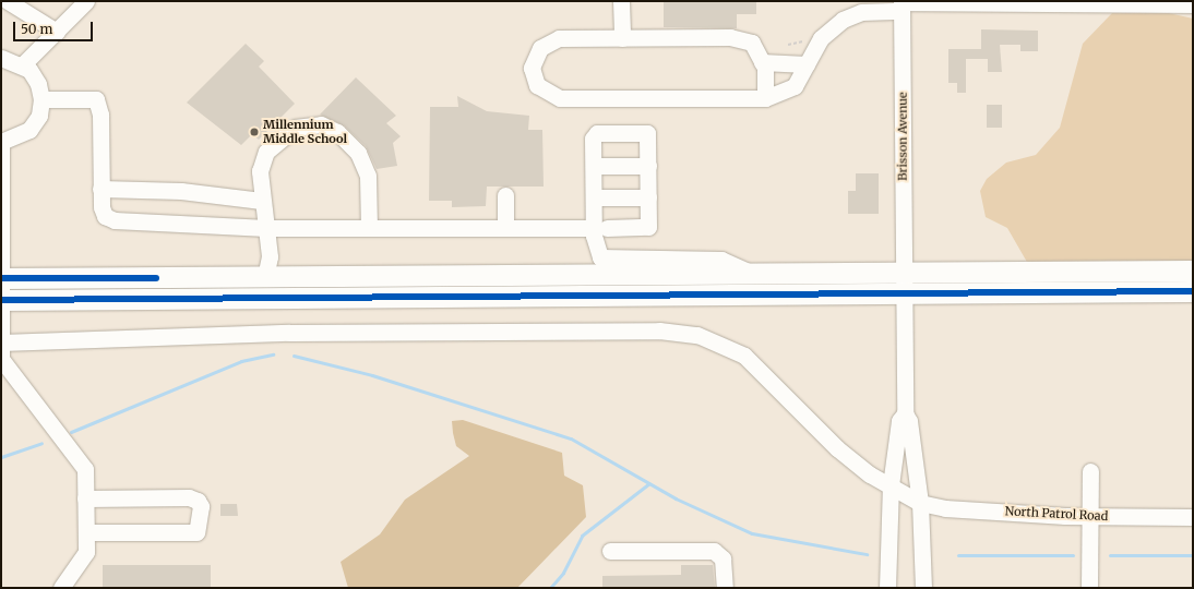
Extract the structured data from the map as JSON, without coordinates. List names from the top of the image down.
{
  "streets": {
    "street": ["Brisson Avenue", "North Patrol Road"]
  },
  "places": ["Millennium Middle School"],
  "scale_bar": "50 m"
}
